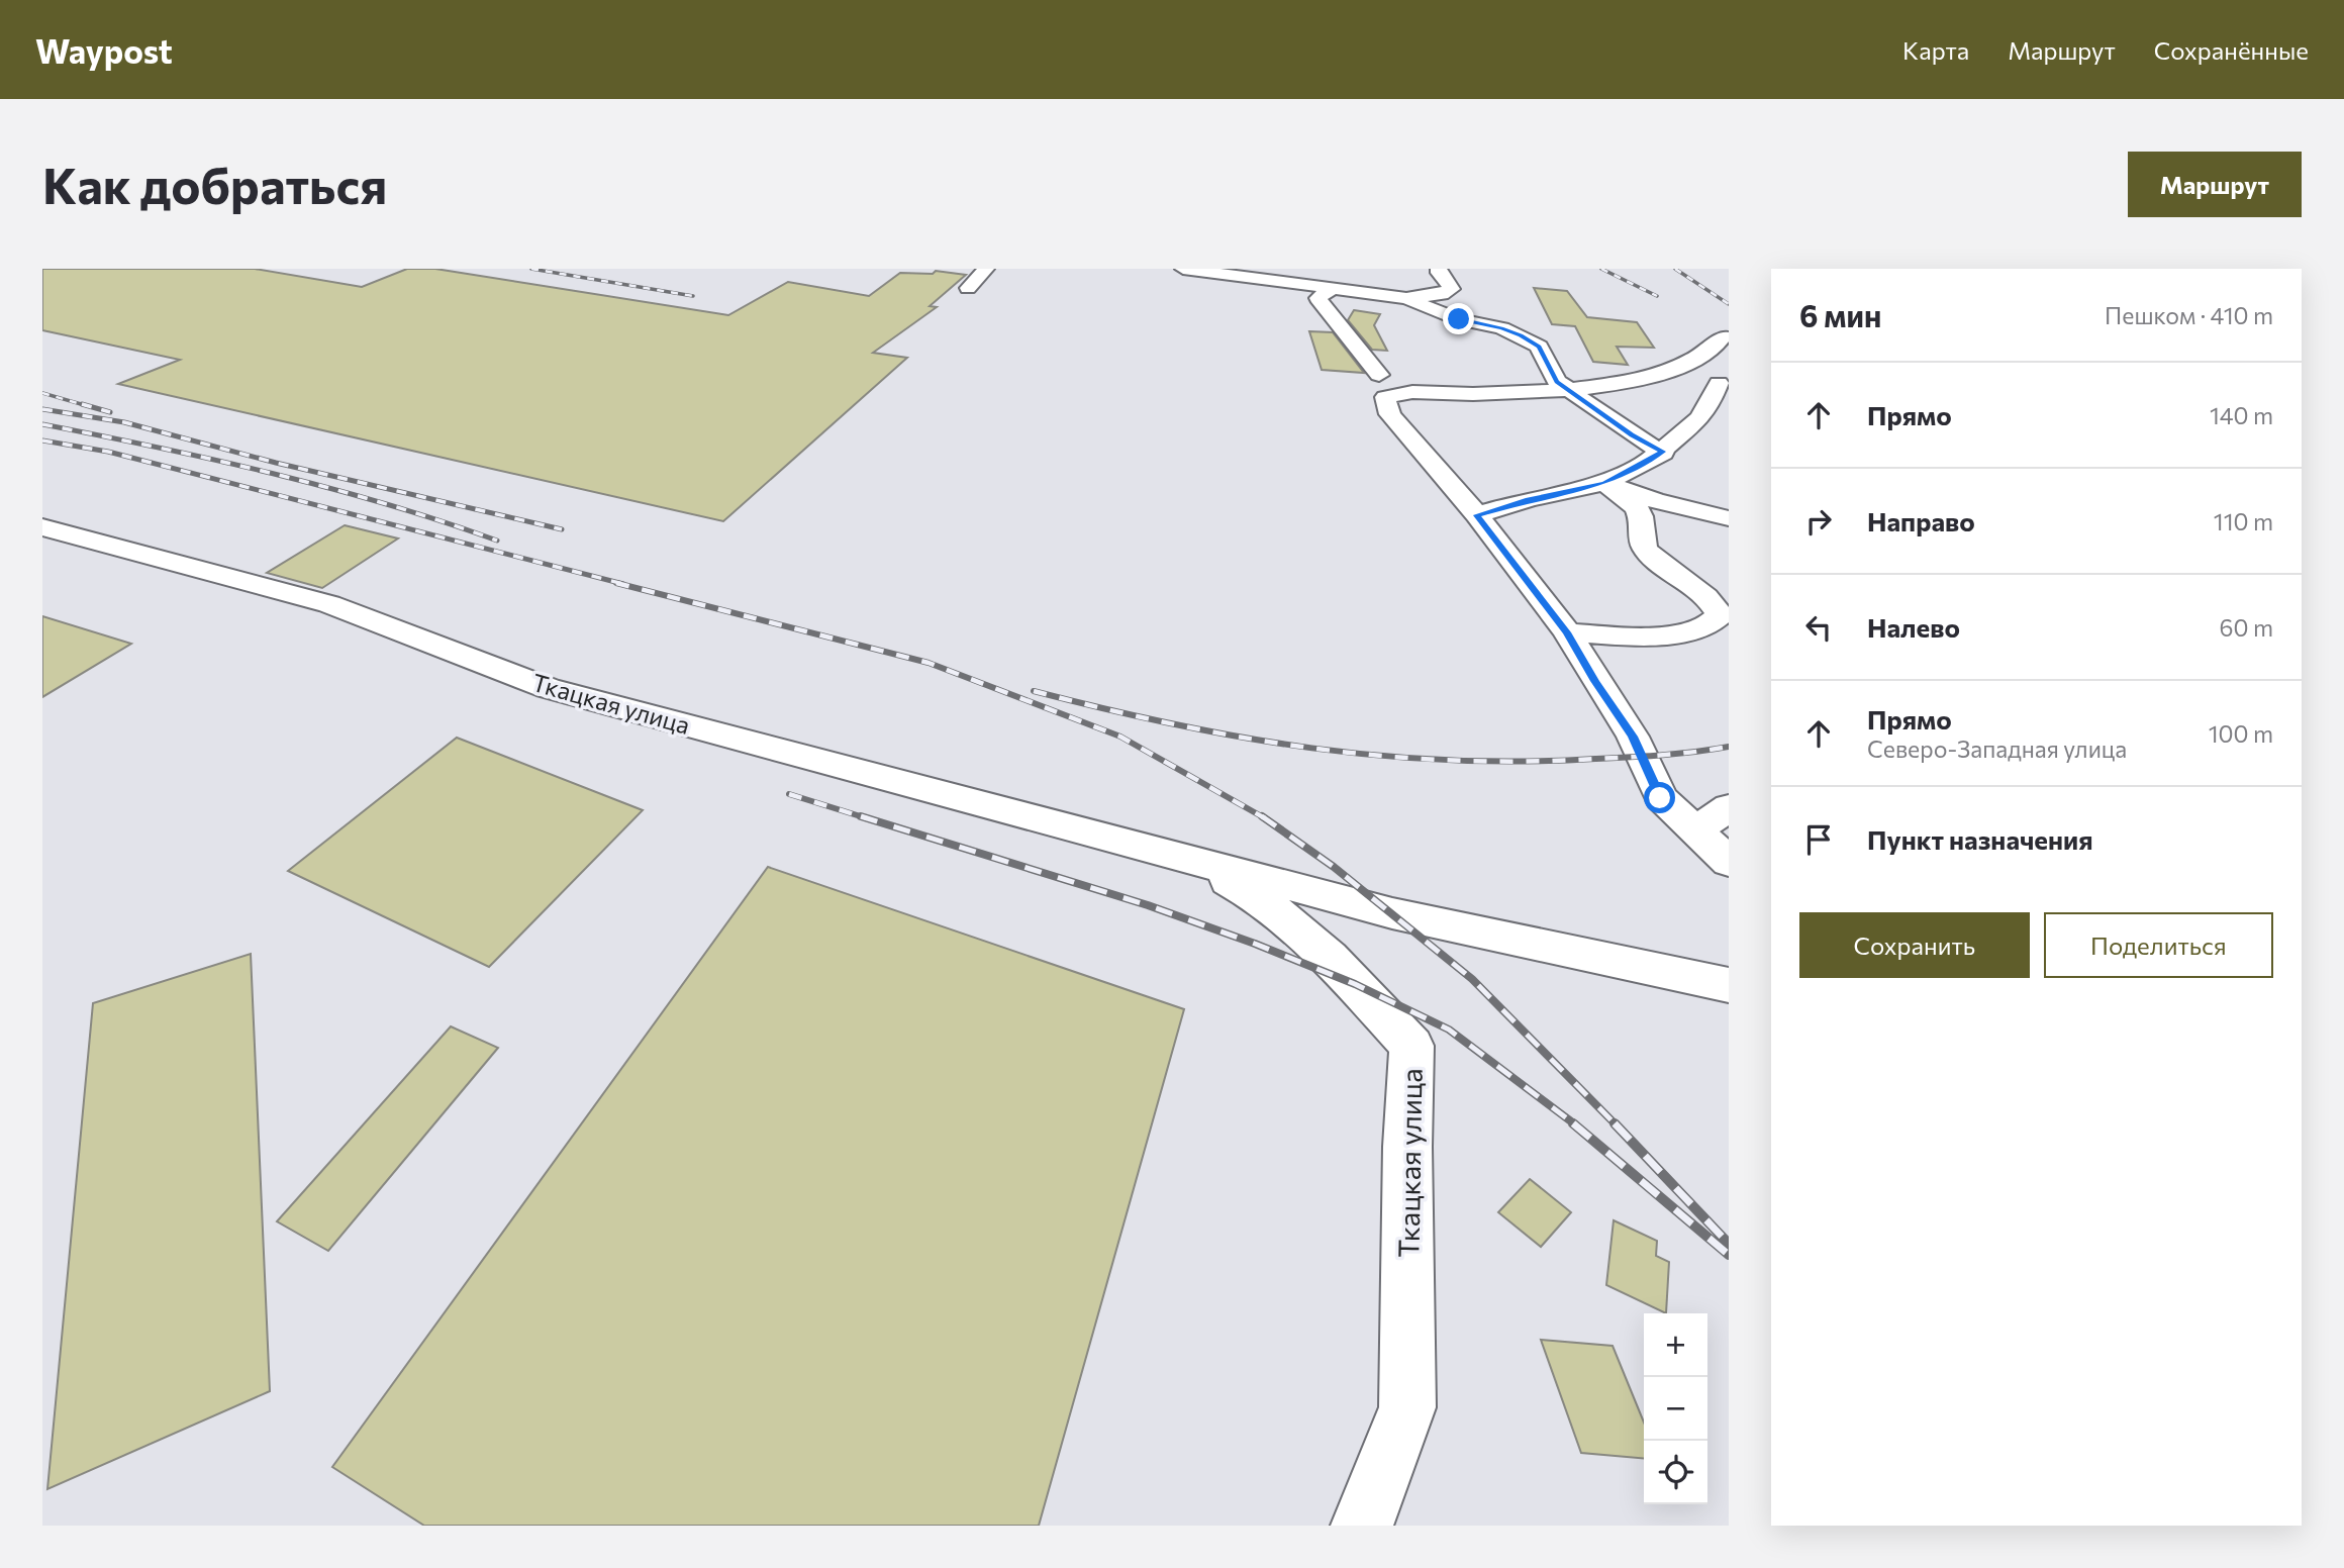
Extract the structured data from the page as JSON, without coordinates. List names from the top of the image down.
{
  "streets": {
    "street": ["Ткацкая улица"]
  },
  "page": {
    "header": "Waypost",
    "nav": ["Карта", "Маршрут", "Сохранённые"],
    "buttons": [
      "Маршрут",
      ["Сохранить", "Поделиться"]
    ],
    "title": "Как добраться",
    "heading": ["6 мин", "Пешком · 410 m"],
    "list": [
      ["Прямо", "140 m"],
      ["Направо", "110 m"],
      ["Налево", "60 m"],
      ["Прямо", "Северо-Западная улица", "100 m"],
      "Пункт назначения"
    ],
    "map_buttons": ["+", "−"]
  }
}
